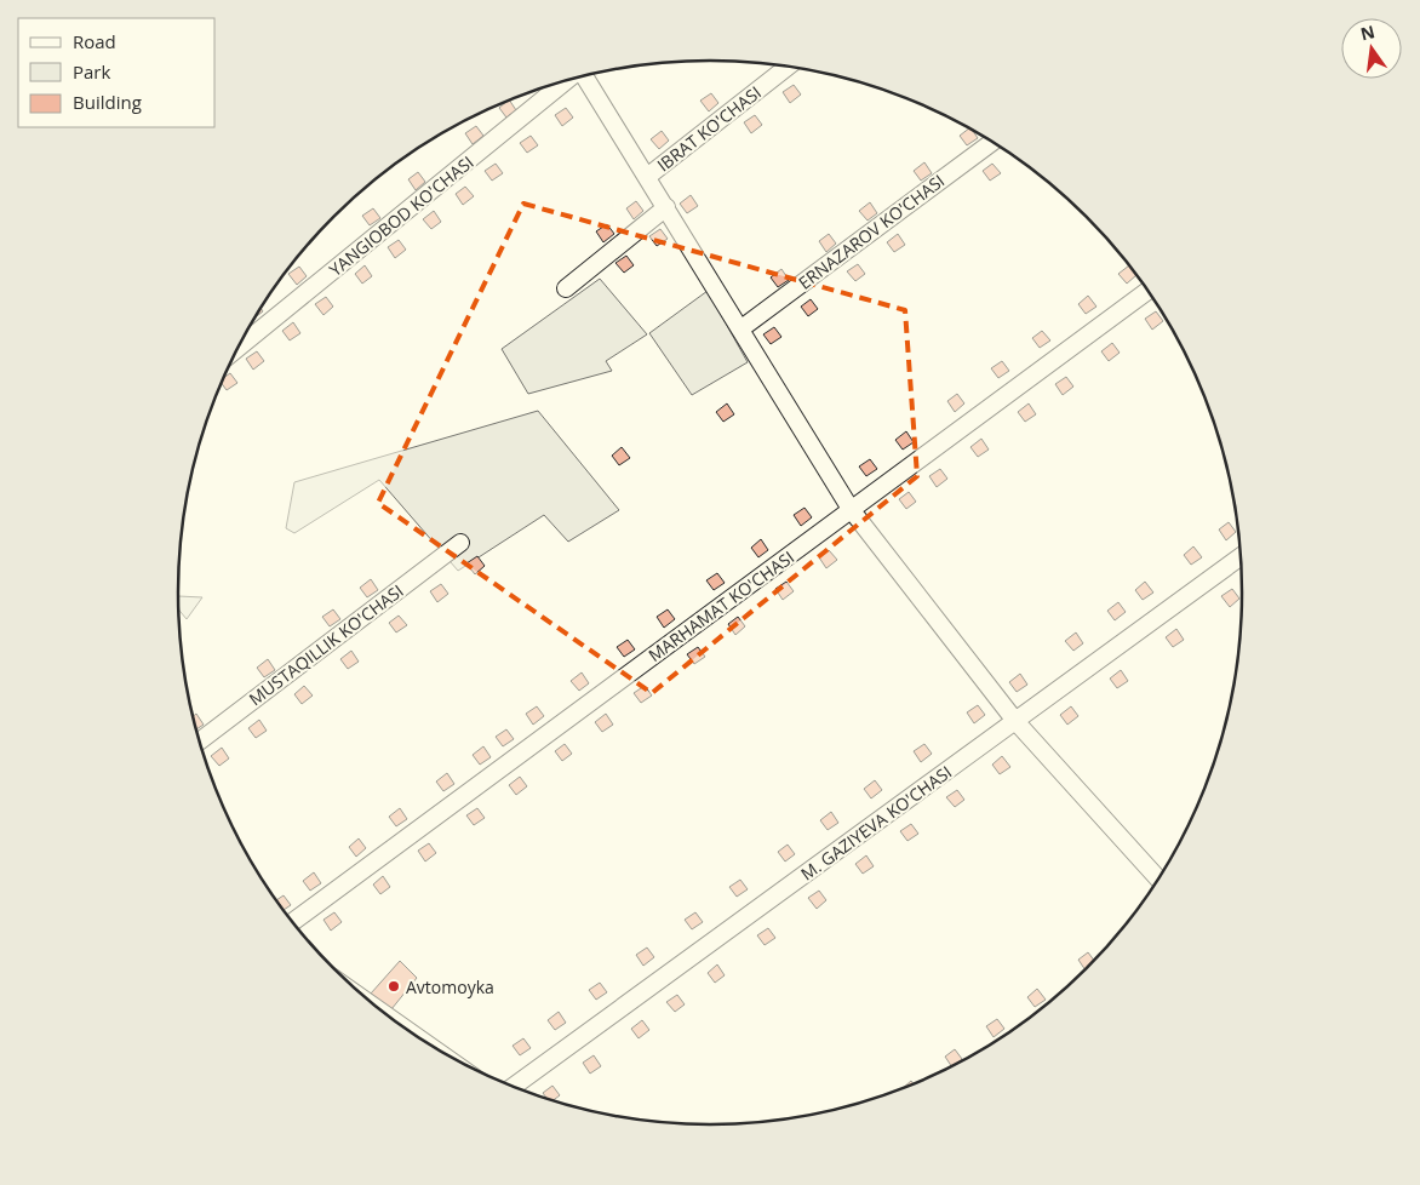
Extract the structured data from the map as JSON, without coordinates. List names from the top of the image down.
{
  "streets": {
    "street": [
      "IBRAT KO'CHASI",
      "YANGIOBOD KO'CHASI",
      "ERNAZAROV KO'CHASI",
      "MARHAMAT KO'CHASI",
      "MUSTAQILLIK KO'CHASI",
      "M. GAZIYEVA KO'CHASI"
    ]
  },
  "places": ["Avtomoyka"],
  "legend": ["Road", "Park", "Building"],
  "north": "top"
}
